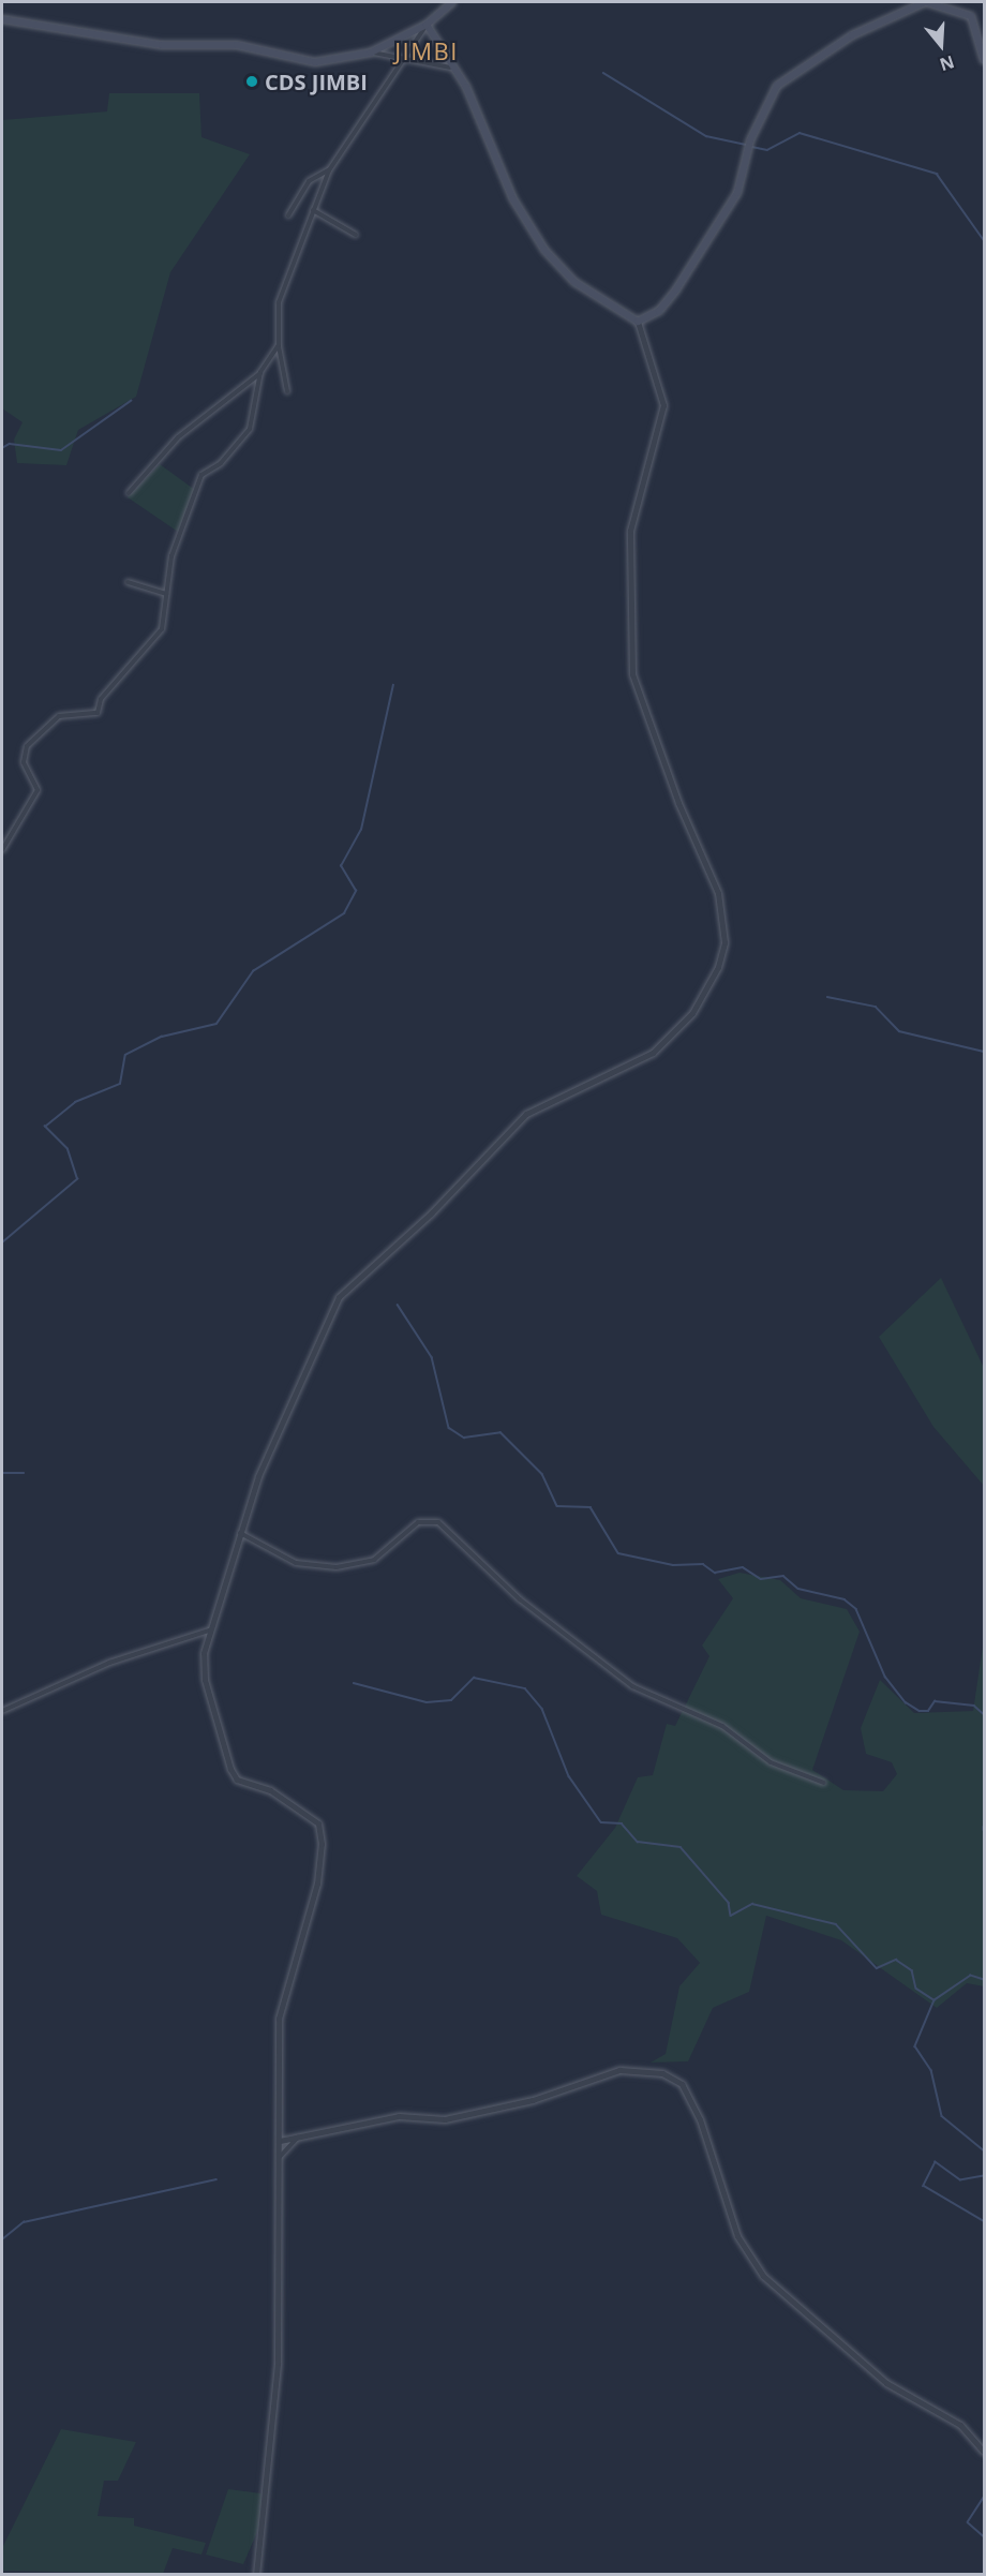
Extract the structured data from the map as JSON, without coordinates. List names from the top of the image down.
{
  "districts": ["JIMBI"],
  "places": ["CDS JIMBI"],
  "north": "bottom"
}
